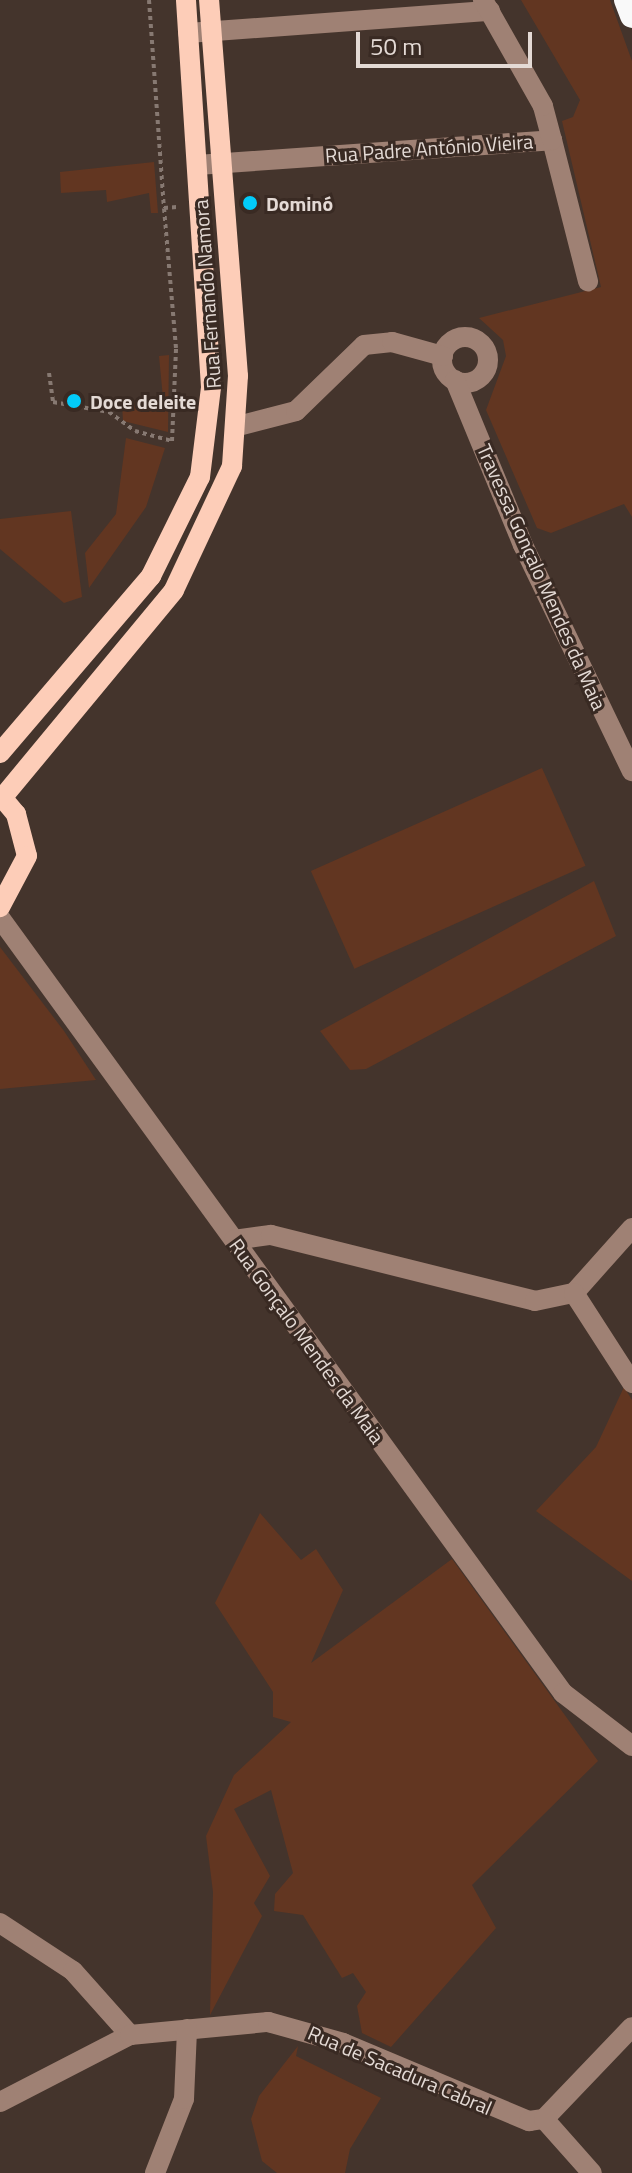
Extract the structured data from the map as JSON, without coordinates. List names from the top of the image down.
{
  "streets": {
    "main road": ["Rua Fernando Namora"],
    "street": [
      "Rua Padre António Vieira",
      "Travessa Gonçalo Mendes da Maia",
      "Rua Gonçalo Mendes da Maia",
      "Rua de Sacadura Cabral"
    ]
  },
  "crossings": [
    ["Rua Padre António Vieira", "Rua Fernando Namora"]
  ],
  "places": ["Dominó", "Doce deleite"],
  "scale_bar": "50 m"
}
